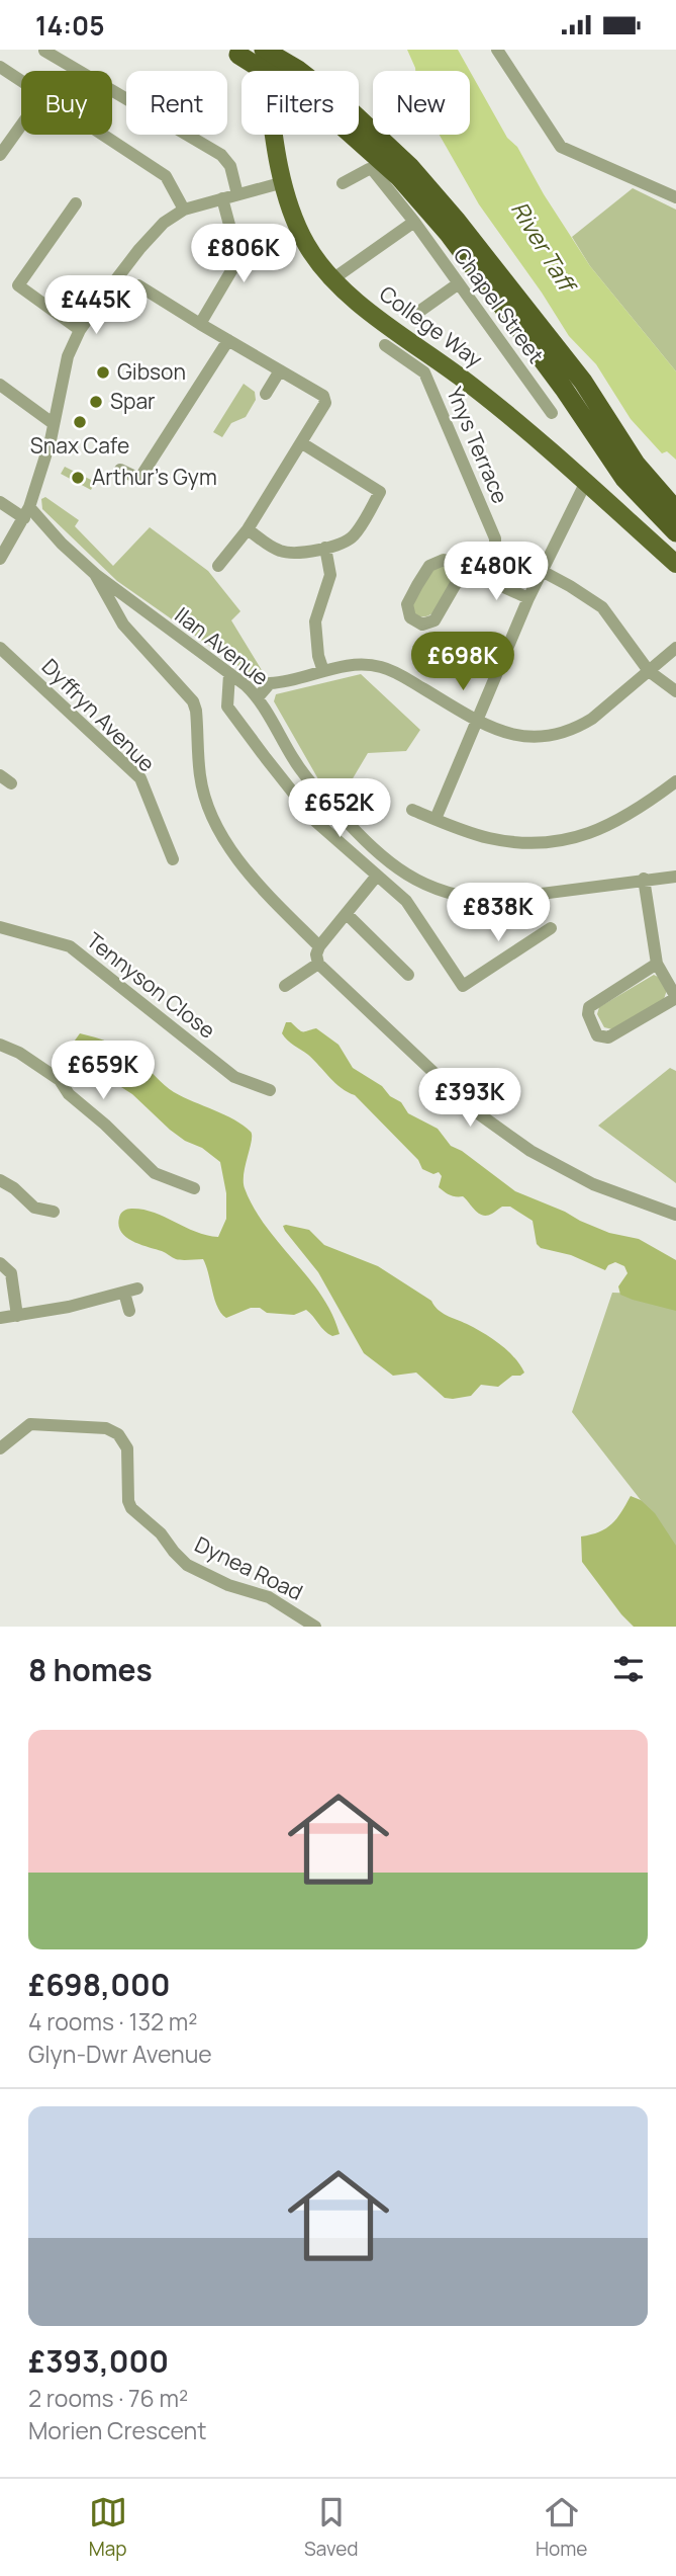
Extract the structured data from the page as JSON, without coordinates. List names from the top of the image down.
{
  "streets": {
    "main road": ["College Way"],
    "street": [
      "Chapel Street",
      "Ynys Terrace",
      "Ilan Avenue",
      "Dyffryn Avenue",
      "Tennyson Close",
      "Dynea Road"
    ]
  },
  "water": ["River Taff"],
  "places": [
    "Gibson",
    "Spar",
    "Snax Cafe",
    "Arthur's Gym"
  ],
  "page": {
    "status": "14:05",
    "chip": [
      "Buy",
      "Rent",
      "Filters",
      "New"
    ],
    "price": [
      "£806K",
      "£445K",
      "£480K",
      "£698K",
      "£652K",
      "£838K",
      "£659K",
      "£393K"
    ],
    "heading": "8 homes",
    "list": [
      {
        "name": "£698,000",
        "note": "4 rooms · 132 m² · Glyn-Dwr Avenue"
      },
      {
        "name": "£393,000",
        "note": "2 rooms · 76 m² · Morien Crescent"
      }
    ],
    "tabs": ["Map", "Saved", "Home"]
  }
}
